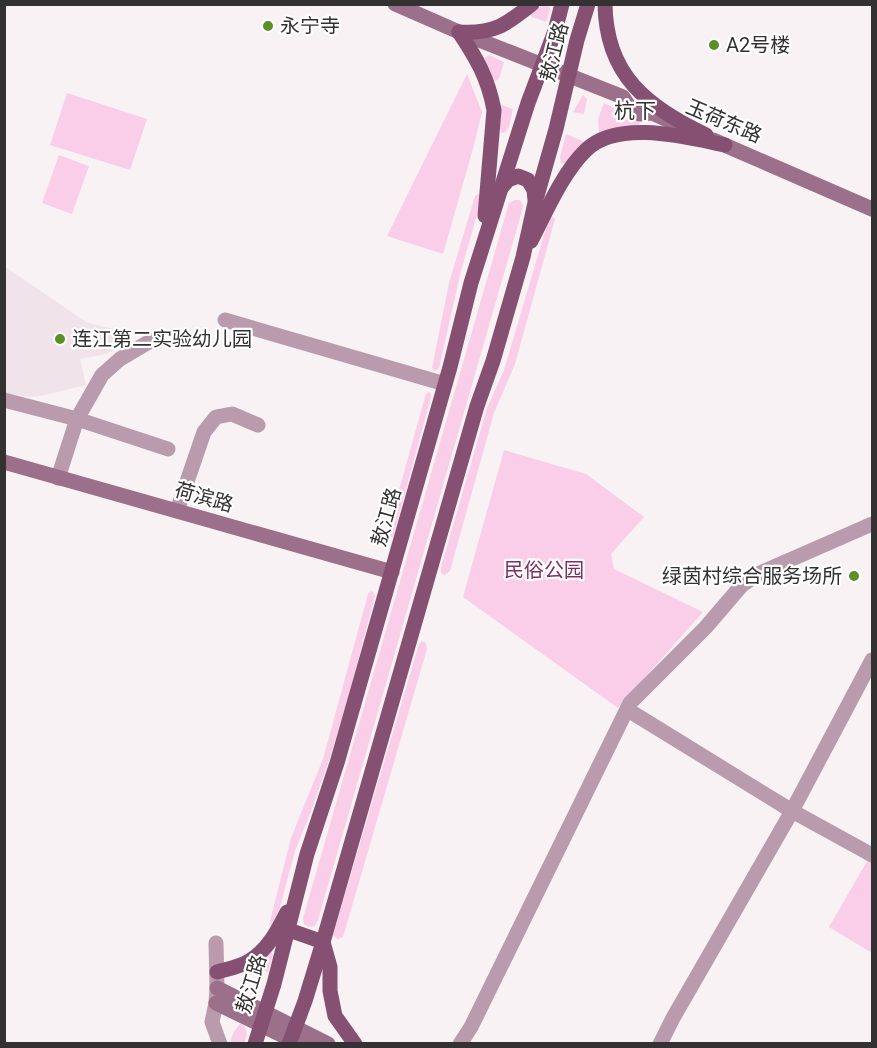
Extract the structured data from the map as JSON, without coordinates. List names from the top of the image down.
{
  "streets": {
    "main road": ["敖江路", "玉荷东路", "荷滨路"]
  },
  "crossings": [
    ["敖江路", "荷滨路"]
  ],
  "districts": ["杭下"],
  "parks": ["民俗公园"],
  "places": [
    "永宁寺",
    "A2号楼",
    "连江第二实验幼儿园",
    "绿茵村综合服务场所"
  ]
}
